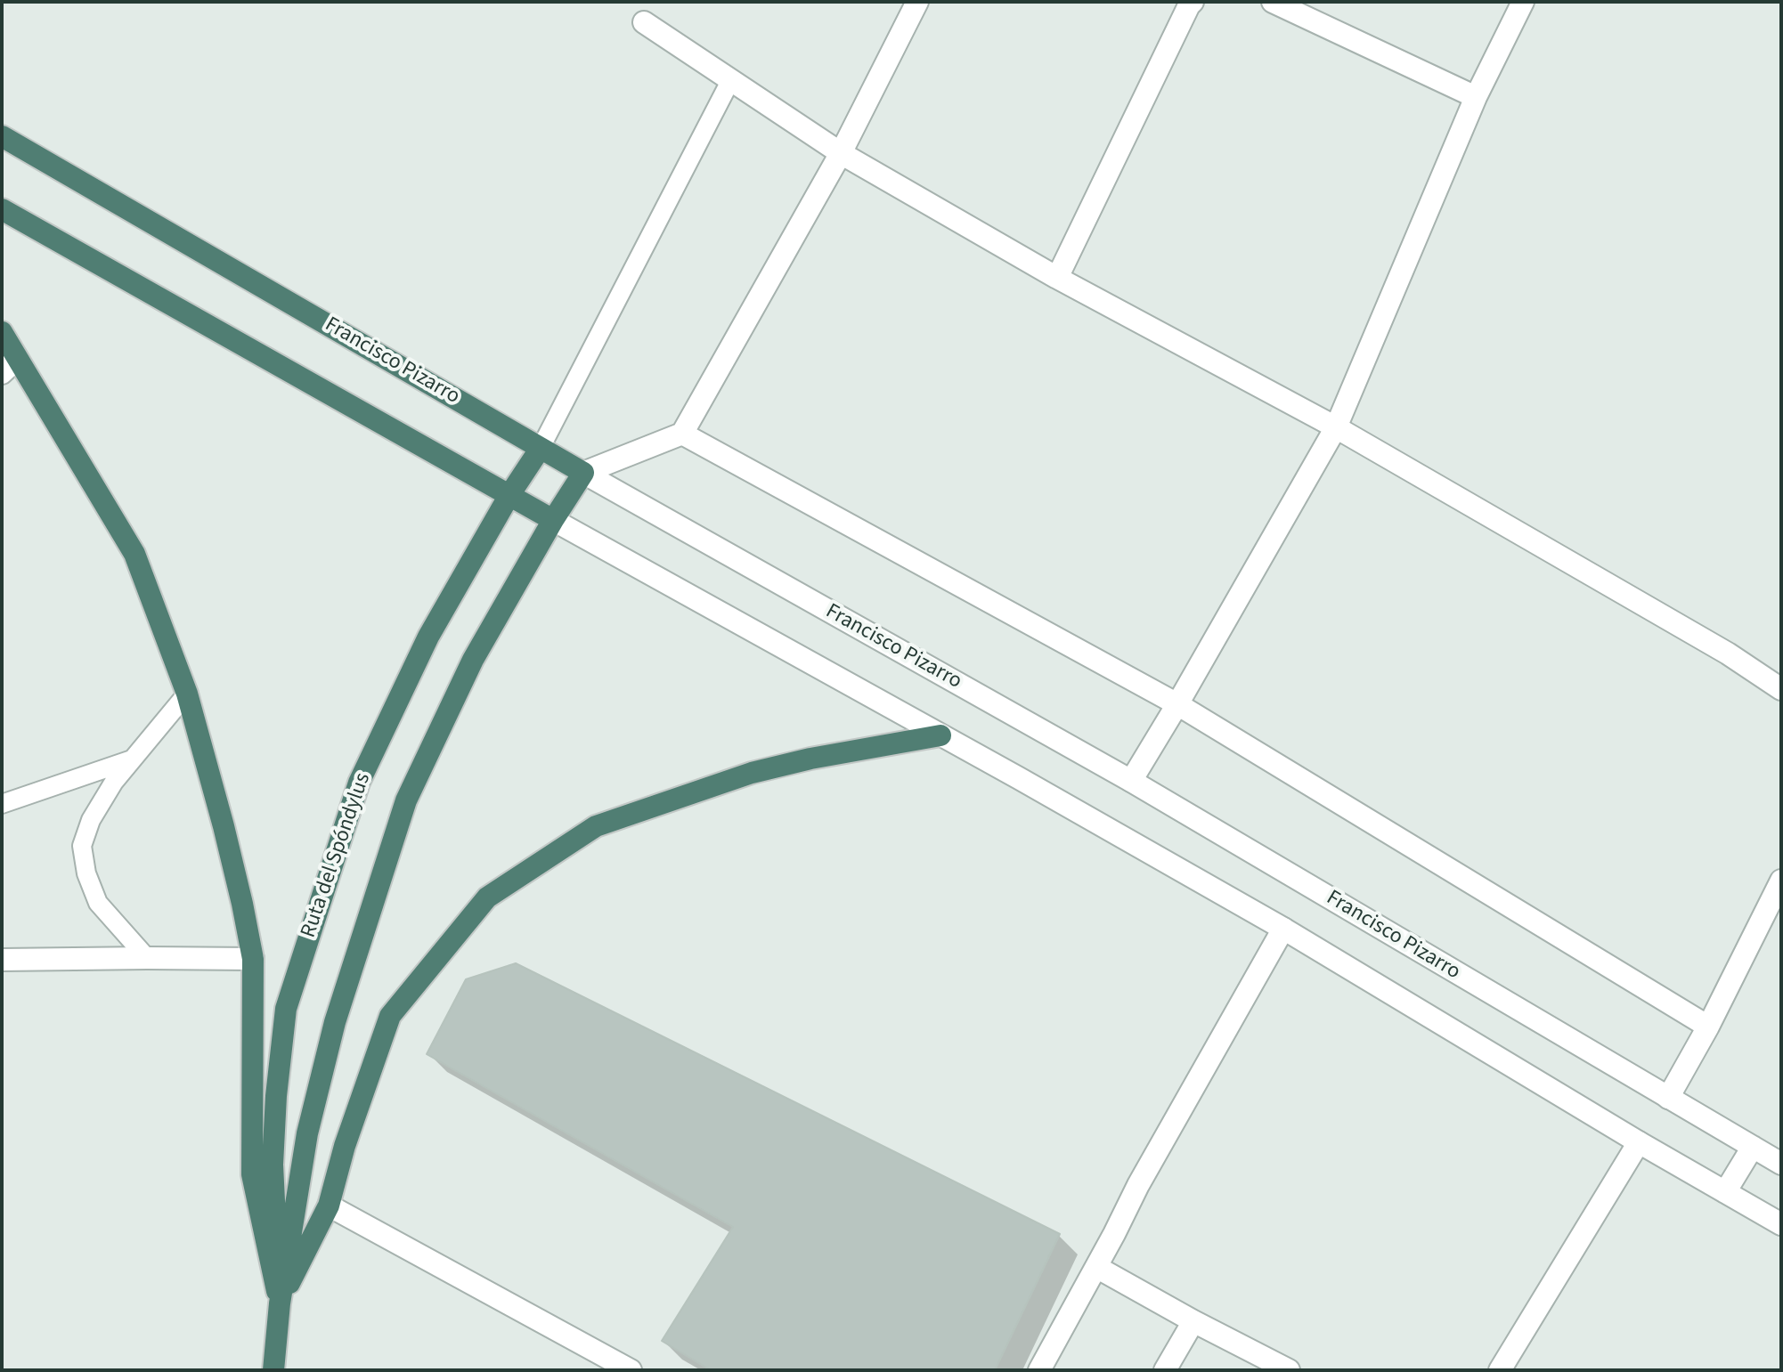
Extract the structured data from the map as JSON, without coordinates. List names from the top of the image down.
{
  "streets": {
    "highway": ["Francisco Pizarro", "Ruta del Spóndylus"]
  },
  "crossings": [
    ["Francisco Pizarro", "Ruta del Spóndylus"]
  ]
}
